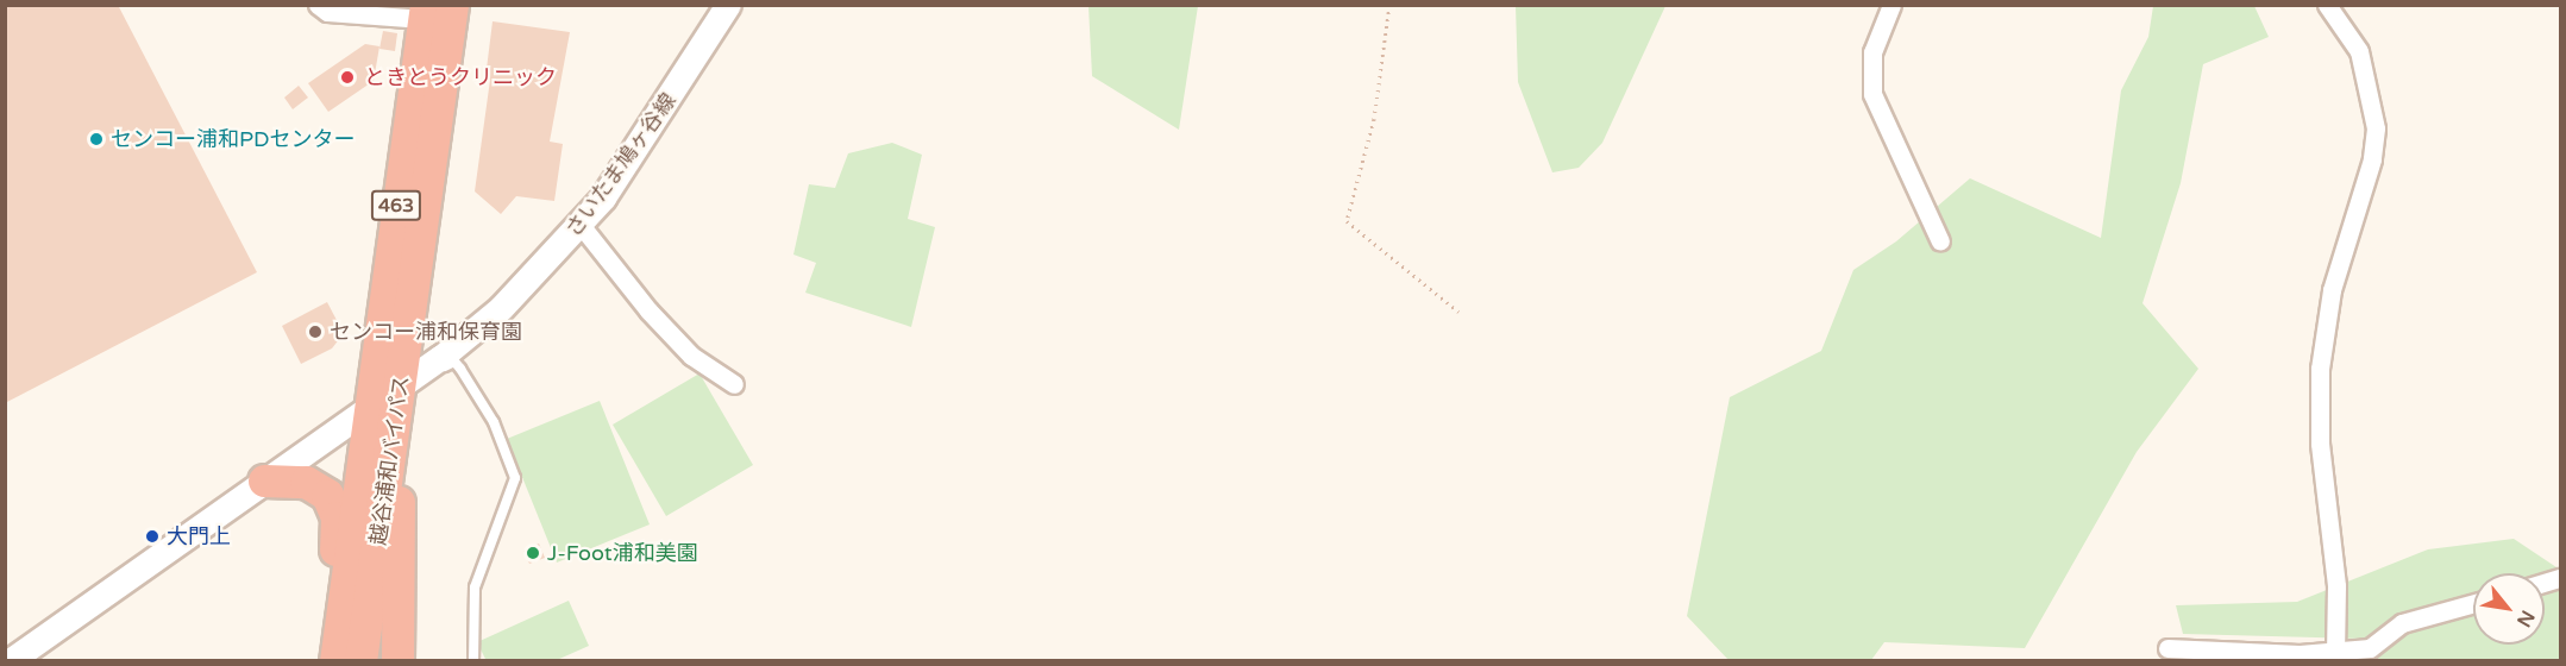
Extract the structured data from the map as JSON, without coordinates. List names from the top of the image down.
{
  "streets": {
    "highway": ["463", "越谷浦和バイパス"],
    "main road": ["さいたま鳩ヶ谷線"]
  },
  "crossings": [
    ["さいたま鳩ヶ谷線", "越谷浦和バイパス"]
  ],
  "places": [
    "ときとうクリニック",
    "センコー浦和PDセンター",
    "センコー浦和保育園",
    "大門上",
    "J-Foot浦和美園"
  ],
  "north": "bottom right"
}
